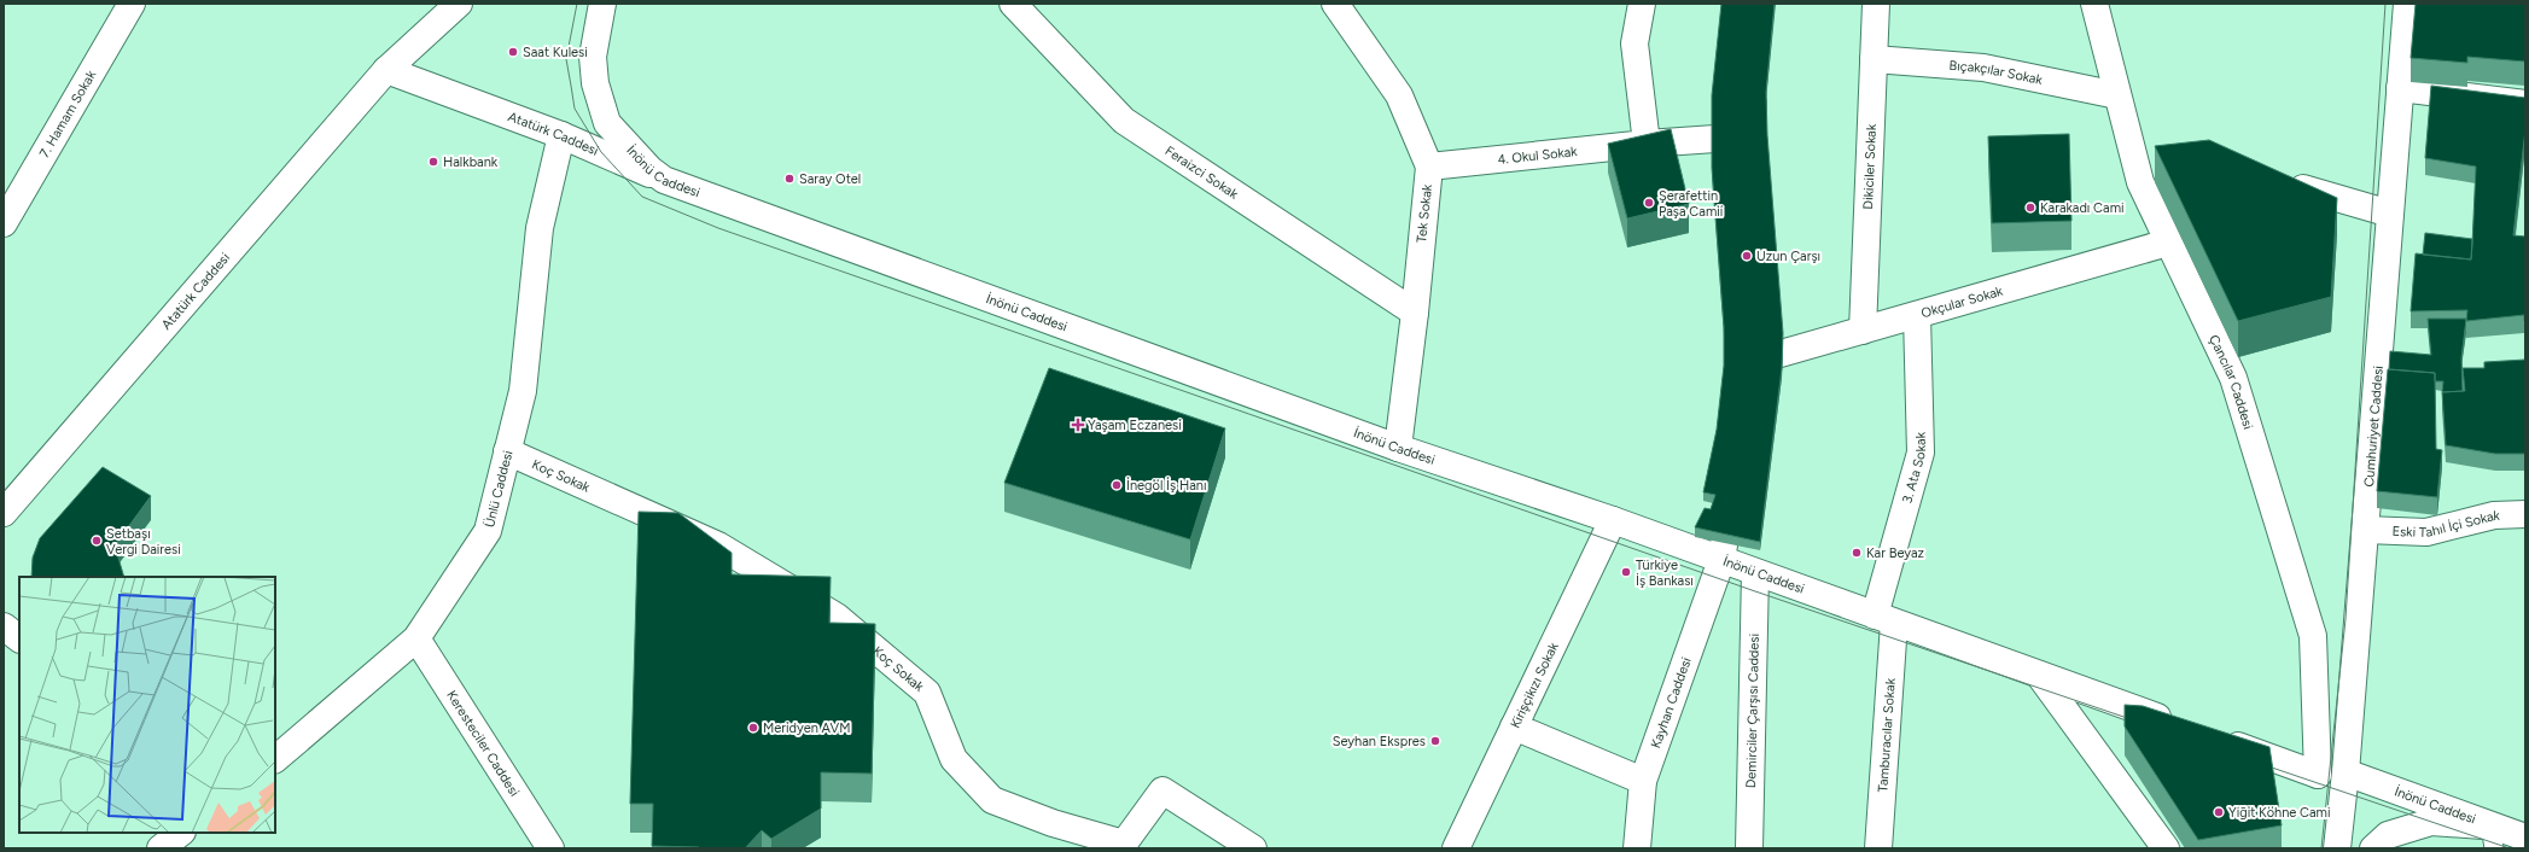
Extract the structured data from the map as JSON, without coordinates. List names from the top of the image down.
{
  "streets": {
    "street": [
      "Bıçakçılar Sokak",
      "7. Hamam Sokak",
      "Atatürk Caddesi",
      "4. Okul Sokak",
      "Dikiciler Sokak",
      "İnönü Caddesi",
      "Feraizci Sokak",
      "Tek Sokak",
      "Okçular Sokak",
      "Çancılar Caddesi",
      "Cumhuriyet Caddesi",
      "3. Ata Sokak",
      "Koç Sokak",
      "Ünlü Caddesi",
      "Eski Tahıl İçi Sokak",
      "Kirişçikızı Sokak",
      "Kayhan Caddesi",
      "Demirciler Çarşısı Caddesi",
      "Tamburacılar Sokak",
      "Keresteciler Caddesi"
    ]
  },
  "crossings": [
    ["Bıçakçılar Sokak", "Dikiciler Sokak"],
    ["Bıçakçılar Sokak", "Çancılar Caddesi"],
    ["Atatürk Caddesi", "İnönü Caddesi"],
    ["Atatürk Caddesi", "Ünlü Caddesi"],
    ["4. Okul Sokak", "Tek Sokak"],
    ["Dikiciler Sokak", "Okçular Sokak"],
    ["İnönü Caddesi", "Tek Sokak"],
    ["İnönü Caddesi", "Cumhuriyet Caddesi"],
    ["İnönü Caddesi", "3. Ata Sokak"],
    ["İnönü Caddesi", "Kirişçikızı Sokak"],
    ["İnönü Caddesi", "Kayhan Caddesi"],
    ["İnönü Caddesi", "Demirciler Çarşısı Caddesi"],
    ["İnönü Caddesi", "Tamburacılar Sokak"],
    ["Feraizci Sokak", "Tek Sokak"],
    ["Okçular Sokak", "Çancılar Caddesi"],
    ["Okçular Sokak", "3. Ata Sokak"],
    ["Cumhuriyet Caddesi", "Eski Tahıl İçi Sokak"],
    ["3. Ata Sokak", "Tamburacılar Sokak"],
    ["Koç Sokak", "Ünlü Caddesi"],
    ["Ünlü Caddesi", "Keresteciler Caddesi"]
  ],
  "places": {
    "other": [
      "Saat Kulesi",
      "Halkbank",
      "Saray Otel",
      "Şerafettin Paşa Camii",
      "Karakadı Cami",
      "Uzun Çarşı",
      "İnegöl İş Hanı",
      "Setbaşı Vergi Dairesi",
      "Kar Beyaz",
      "Türkiye İş Bankası",
      "Meridyen AVM",
      "Seyhan Ekspres",
      "Yiğit Köhne Cami"
    ],
    "health": ["Yaşam Eczanesi"]
  }
}
